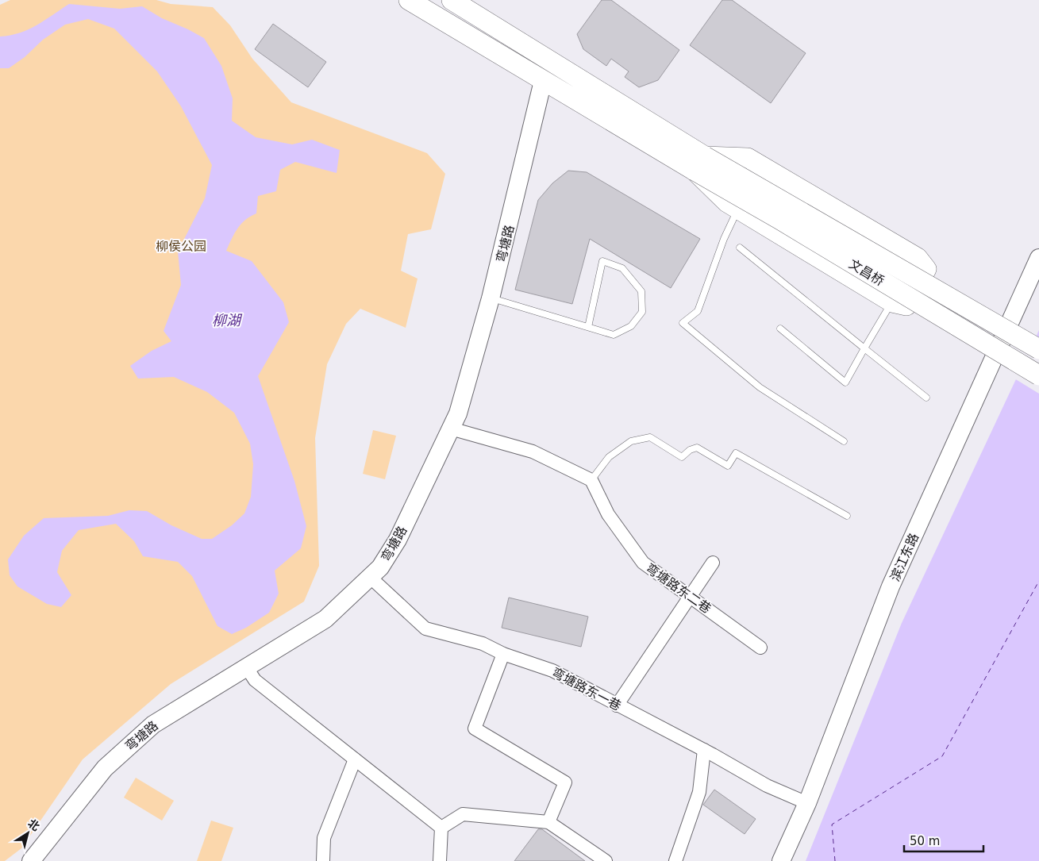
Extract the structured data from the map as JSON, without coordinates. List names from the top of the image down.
{
  "streets": {
    "main road": ["文昌桥"],
    "street": [
      "弯塘路",
      "滨江东路",
      "弯塘路东二巷",
      "弯塘路东一巷"
    ]
  },
  "crossings": [
    ["弯塘路", "弯塘路东一巷"],
    ["滨江东路", "弯塘路东一巷"]
  ],
  "water": ["柳湖"],
  "parks": ["柳侯公园"],
  "scale_bar": "50 m",
  "north": "top right"
}
